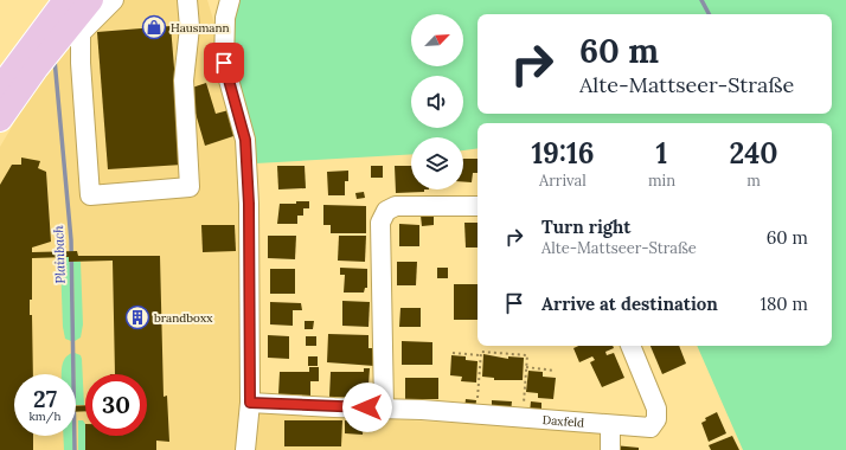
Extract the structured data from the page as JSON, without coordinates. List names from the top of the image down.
{
  "streets": {
    "street": ["Daxfeld"]
  },
  "water": ["Plainbach"],
  "places": {
    "shop": ["Hausmann"],
    "building": ["brandboxx"]
  },
  "north": "top right",
  "page": {
    "turn": ["60 m", "Alte-Mattseer-Straße"],
    "eta": [
      "19:16",
      "Arrival",
      "1",
      "min",
      "240",
      "m"
    ],
    "list": [
      {
        "name": "Turn right",
        "note": "Alte-Mattseer-Straße",
        "value": "60 m"
      },
      {
        "name": "Arrive at destination",
        "value": "180 m"
      }
    ],
    "speed": "27 km/h",
    "limit": "30"
  }
}
